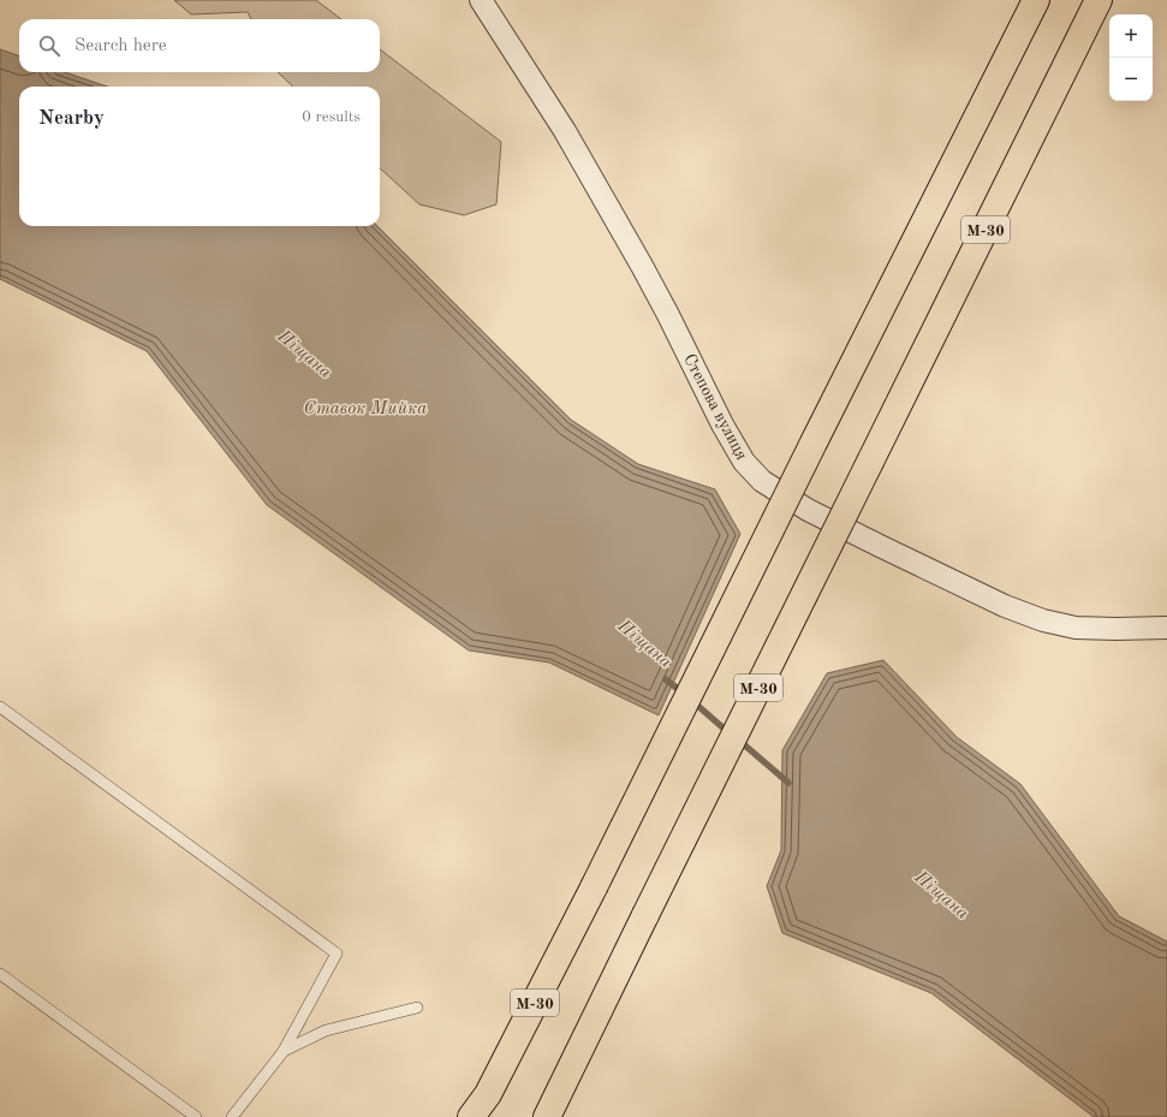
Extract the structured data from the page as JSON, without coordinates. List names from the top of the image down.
{
  "streets": {
    "highway": ["М-30"],
    "street": ["Степова вулиця"]
  },
  "water": ["Піщана", "Ставок Мийка"],
  "page": {
    "map_buttons": ["+", "−"],
    "search": "Search here",
    "heading": ["Nearby", "0 results"]
  }
}
